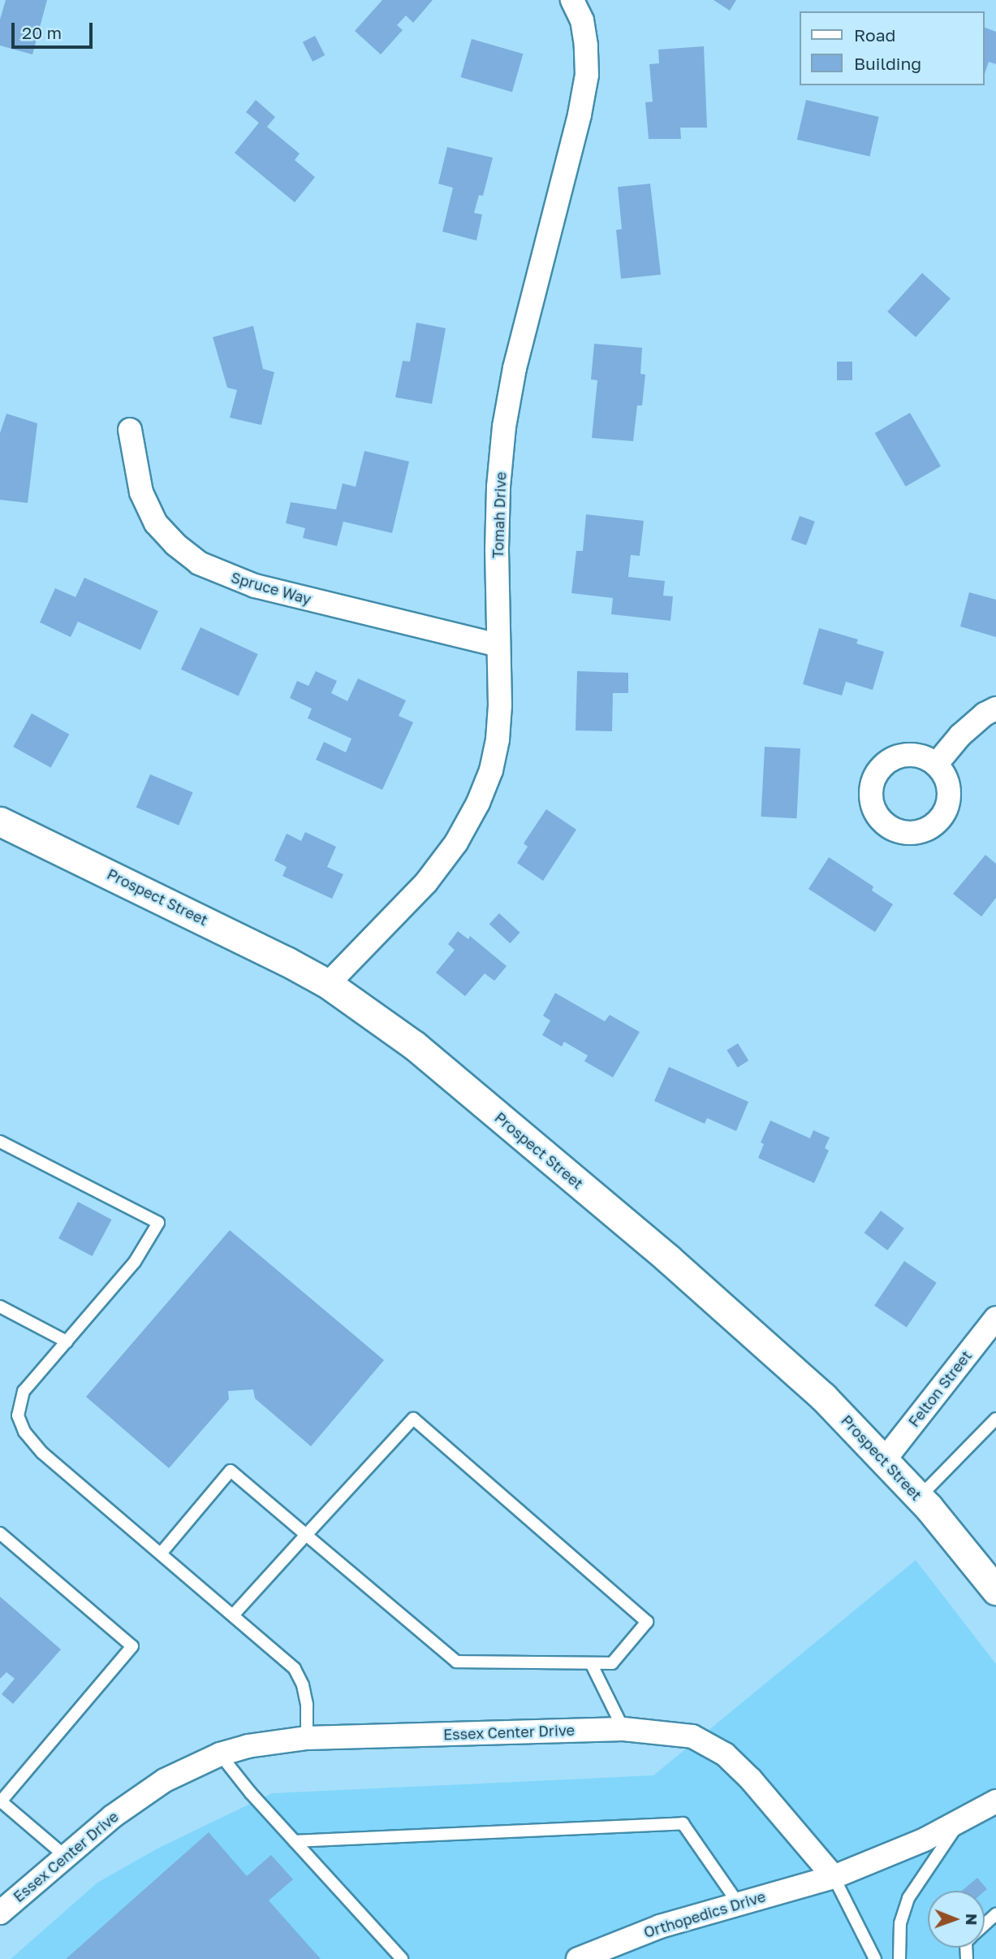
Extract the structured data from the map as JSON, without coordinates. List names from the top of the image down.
{
  "streets": {
    "street": [
      "Tomah Drive",
      "Spruce Way",
      "Prospect Street",
      "Felton Street",
      "Essex Center Drive",
      "Orthopedics Drive"
    ]
  },
  "crossings": [
    ["Tomah Drive", "Spruce Way"],
    ["Tomah Drive", "Prospect Street"],
    ["Prospect Street", "Felton Street"],
    ["Essex Center Drive", "Orthopedics Drive"]
  ],
  "legend": ["Road", "Building"],
  "scale_bar": "20 m",
  "north": "right"
}
